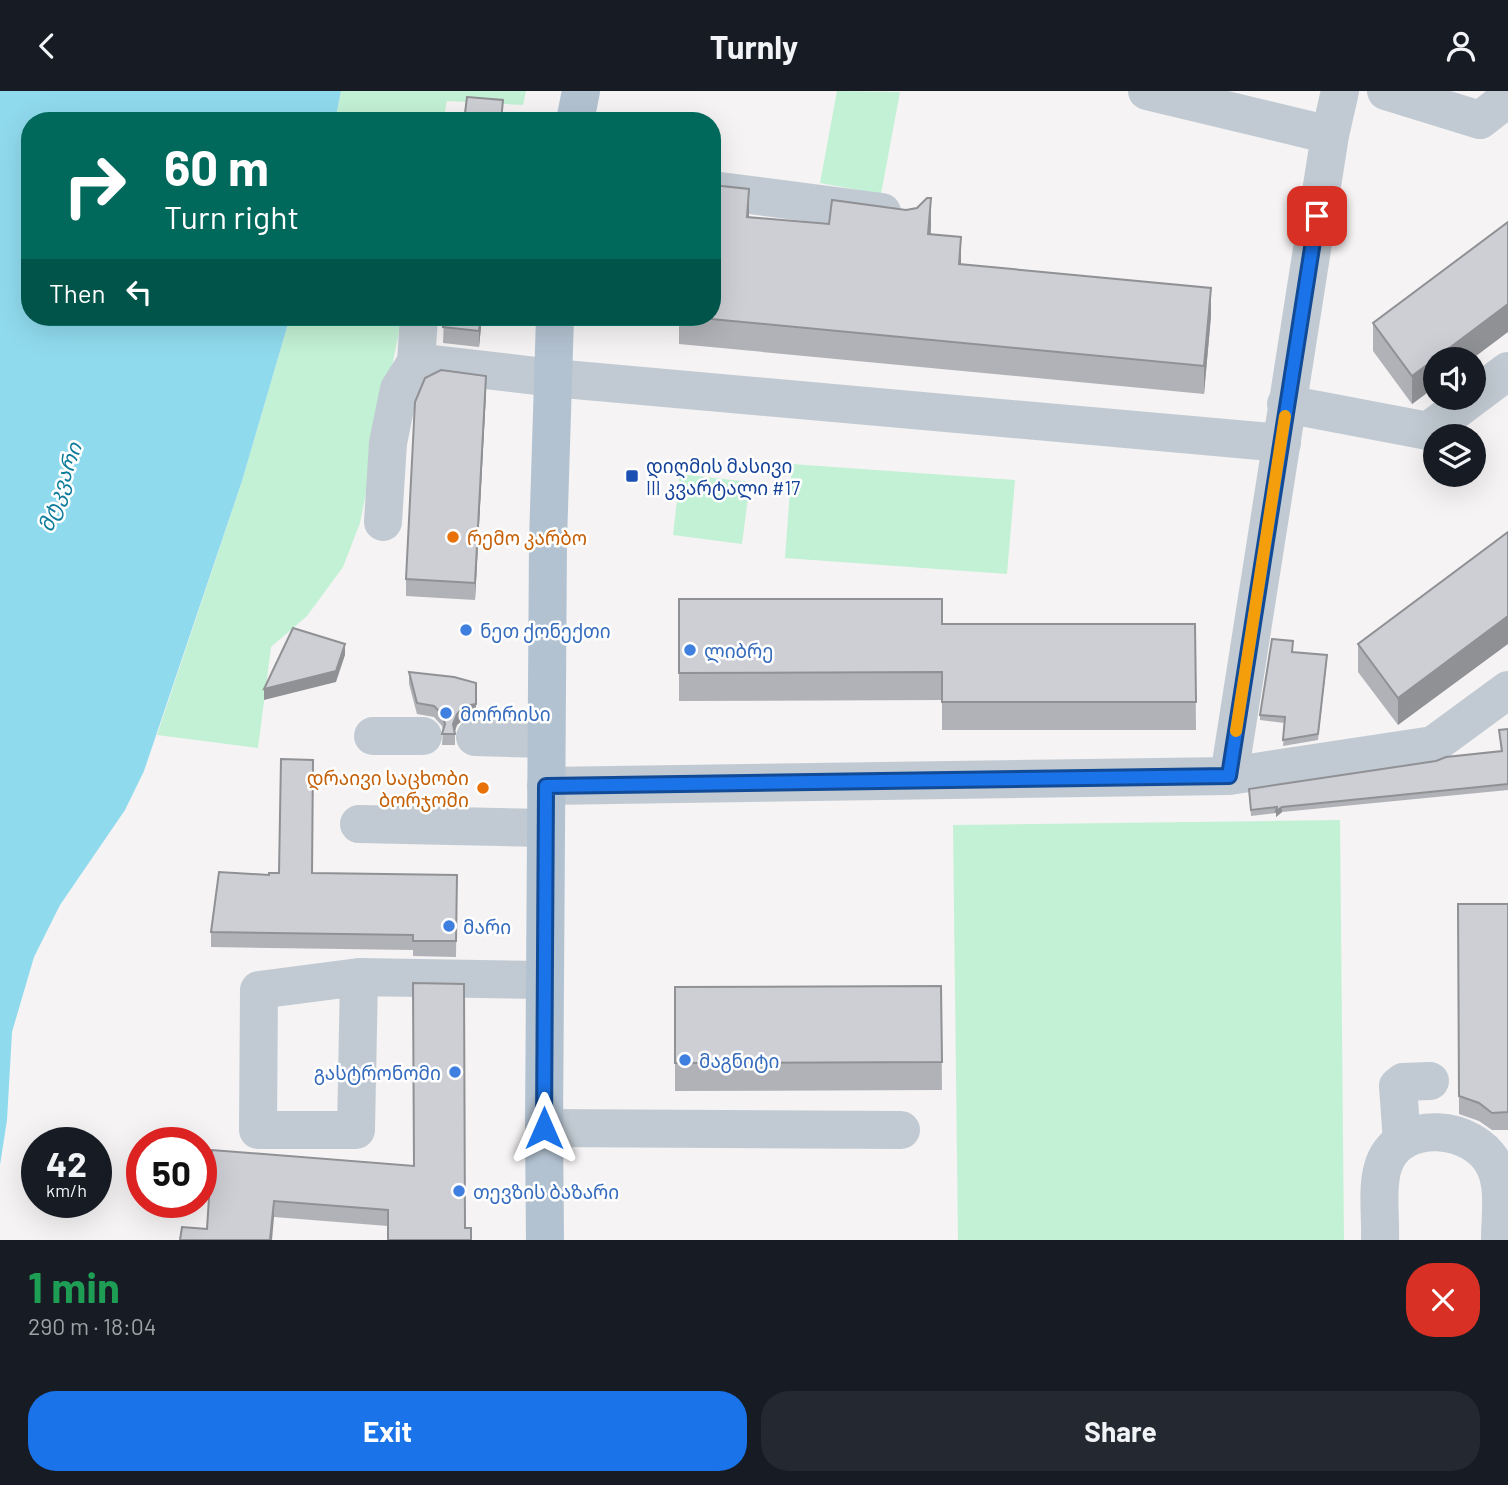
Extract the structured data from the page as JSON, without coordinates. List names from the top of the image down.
{
  "water": ["მტკვარი"],
  "places": {
    "transit": ["დიღმის მასივი III კვარტალი #17"],
    "other": [
      "რემო კარბო",
      "ნეთ ქონექთი",
      "ლიბრე",
      "მორრისი",
      "დრაივი საცხობი ბორჯომი",
      "მარი",
      "მაგნიტი",
      "გასტრონომი",
      "თევზის ბაზარი"
    ]
  },
  "page": {
    "header": "Turnly",
    "turn": ["60 m", "Turn right"],
    "then": "Then",
    "speed": "42 km/h",
    "limit": "50",
    "heading": ["1 min", "290 m · 18:04"],
    "buttons": ["Exit", "Share"]
  }
}
